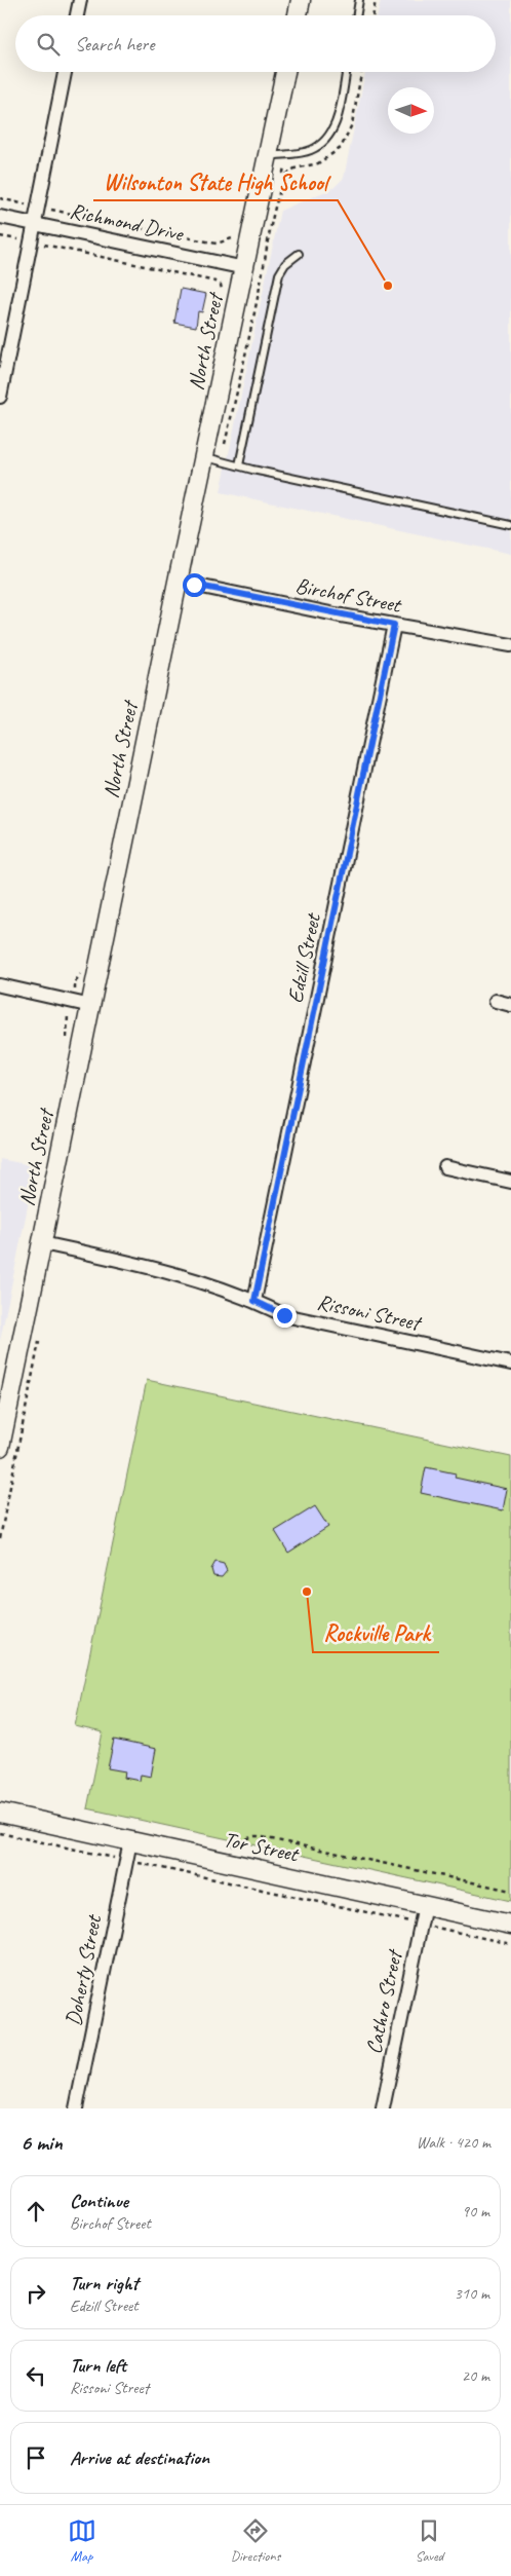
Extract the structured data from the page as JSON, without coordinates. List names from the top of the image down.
{
  "streets": {
    "street": [
      "Richmond Drive",
      "North Street",
      "Birchof Street",
      "Edzill Street",
      "Rissoni Street",
      "Tor Street",
      "Doherty Street",
      "Cathro Street"
    ]
  },
  "crossings": [
    ["Richmond Drive", "North Street"],
    ["North Street", "Birchof Street"],
    ["North Street", "Rissoni Street"],
    ["Birchof Street", "Edzill Street"],
    ["Edzill Street", "Rissoni Street"],
    ["Tor Street", "Doherty Street"],
    ["Tor Street", "Cathro Street"]
  ],
  "places": ["Wilsonton State High School", "Rockville Park"],
  "north": "right",
  "page": {
    "search": "Search here",
    "heading": ["6 min", "Walk · 420 m"],
    "list": [
      ["Continue", "Birchof Street", "90 m"],
      ["Turn right", "Edzill Street", "310 m"],
      ["Turn left", "Rissoni Street", "20 m"],
      "Arrive at destination"
    ],
    "nav": ["Map", "Directions", "Saved"]
  }
}
